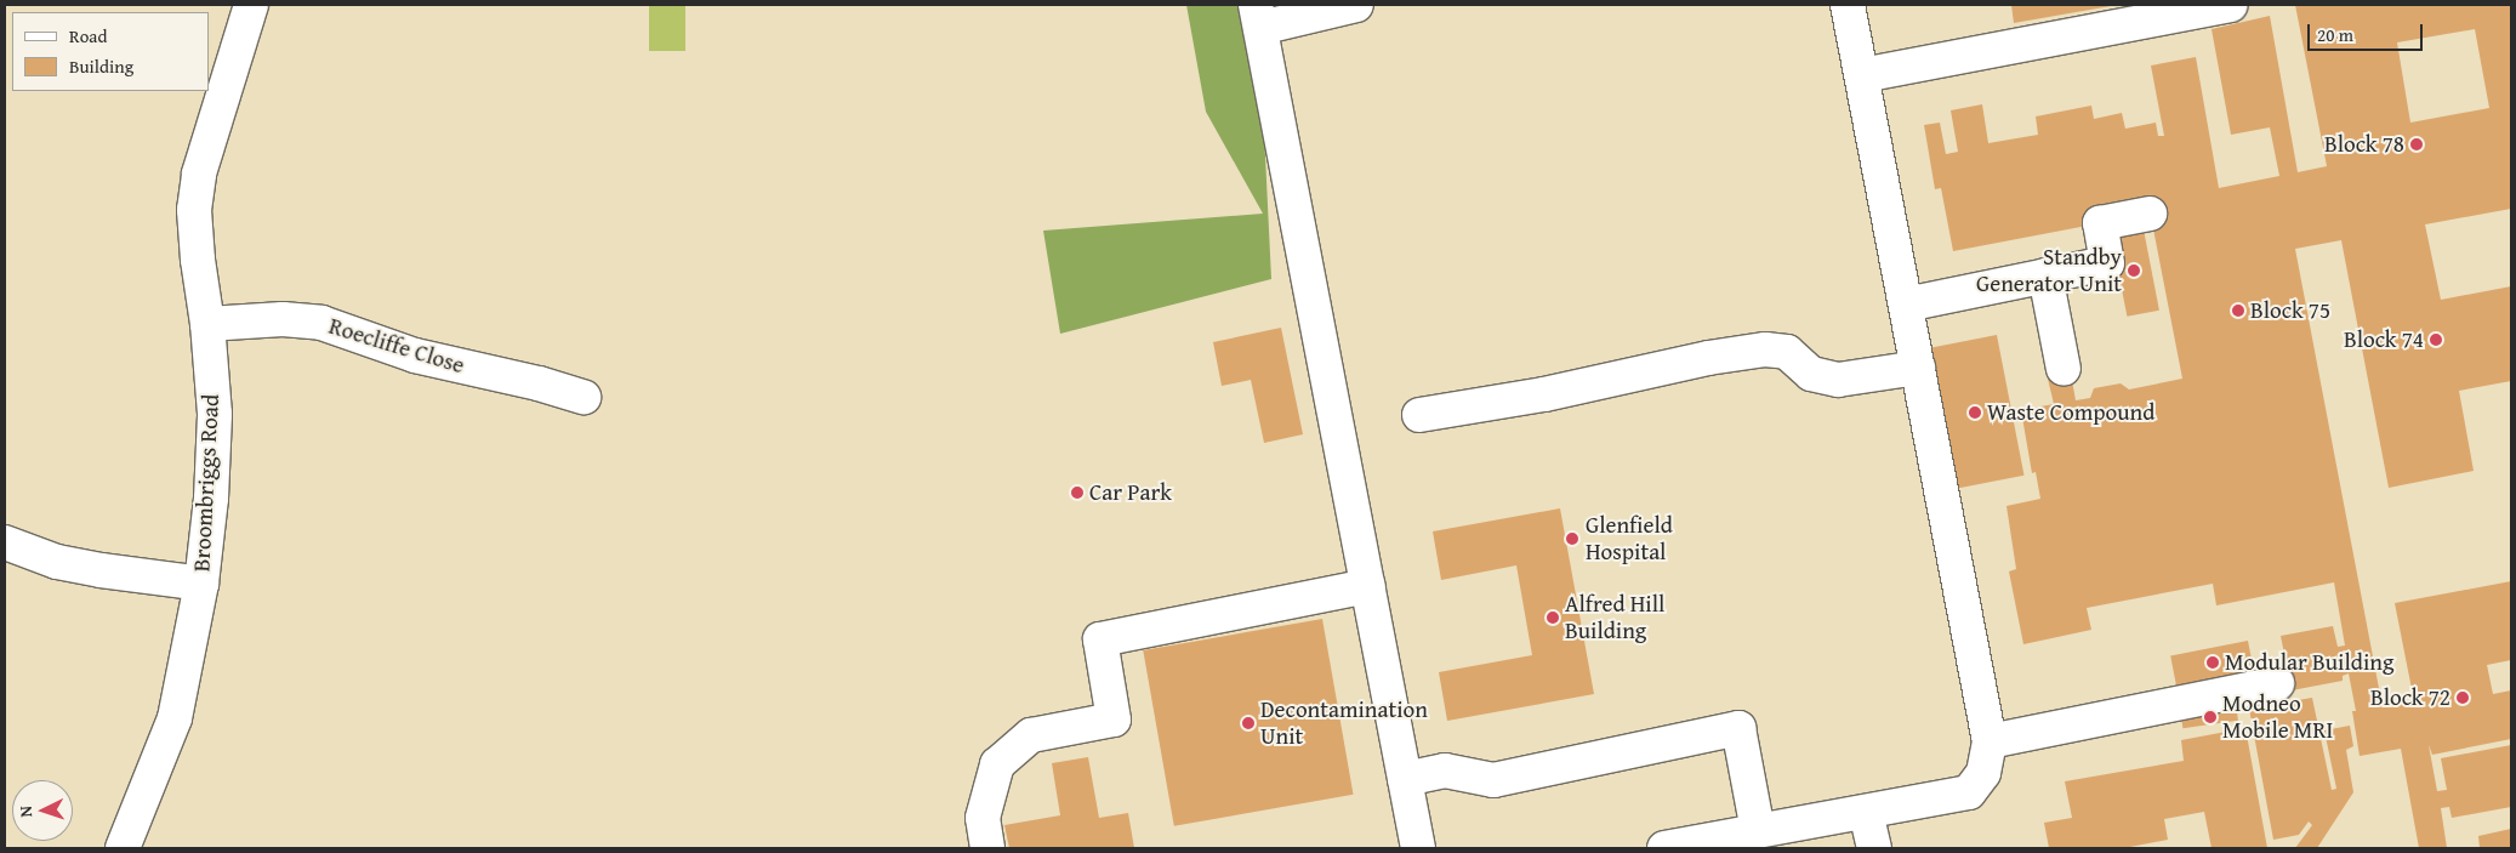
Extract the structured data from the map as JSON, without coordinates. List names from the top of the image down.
{
  "streets": {
    "street": ["Roecliffe Close", "Broombriggs Road"]
  },
  "crossings": [
    ["Roecliffe Close", "Broombriggs Road"]
  ],
  "places": [
    "Block 78",
    "Standby Generator Unit",
    "Block 75",
    "Block 74",
    "Waste Compound",
    "Car Park",
    "Glenfield Hospital",
    "Alfred Hill Building",
    "Modular Building",
    "Block 72",
    "Modneo Mobile MRI",
    "Decontamination Unit"
  ],
  "legend": ["Road", "Building"],
  "scale_bar": "20 m",
  "north": "left"
}
